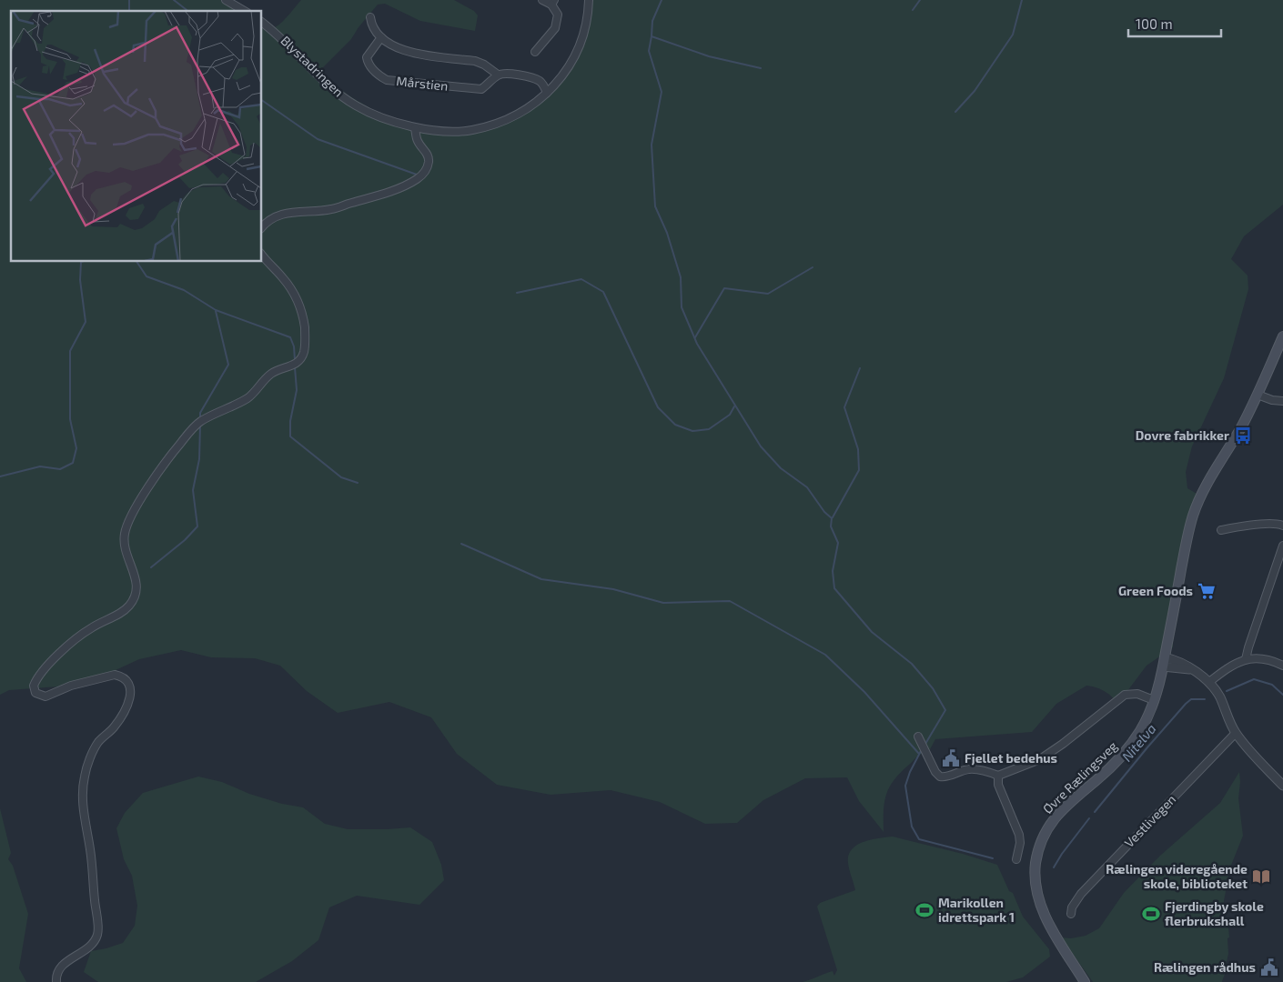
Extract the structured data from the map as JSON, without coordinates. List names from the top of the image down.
{
  "streets": {
    "main road": ["Øvre Rælingsveg"],
    "street": ["Blystadringen", "Mårstien", "Vestlivegen"]
  },
  "water": ["Nitelva"],
  "places": {
    "bus stop": ["Dovre fabrikker"],
    "supermarket": ["Green Foods"],
    "public building": ["Fjellet bedehus", "Rælingen rådhus"],
    "library": ["Rælingen videregående skole, biblioteket"],
    "sports": ["Marikollen idrettspark 1", "Fjerdingby skole flerbrukshall"]
  },
  "scale_bar": "100 m"
}
